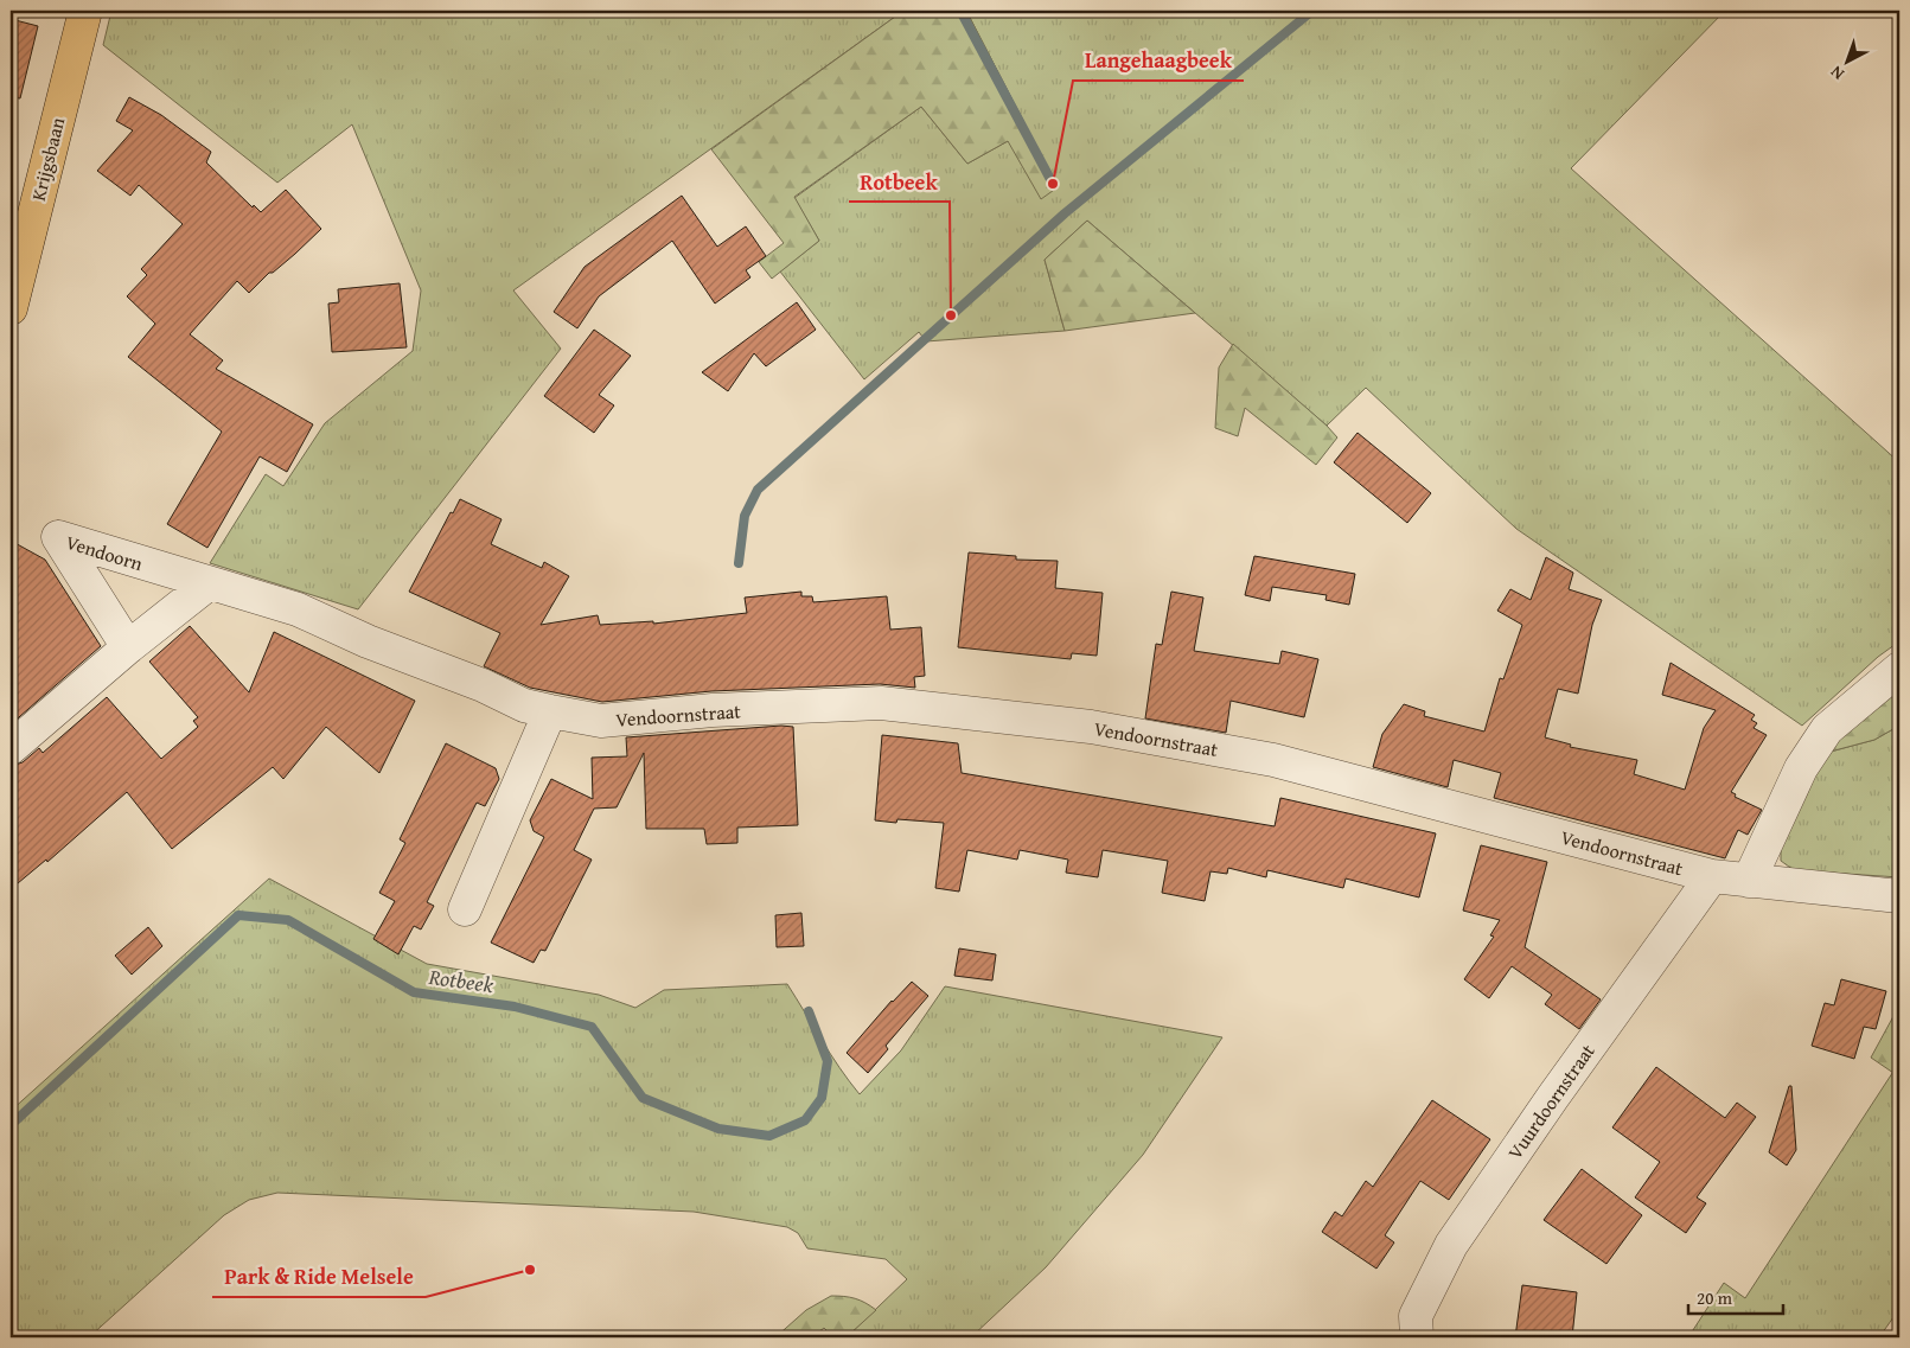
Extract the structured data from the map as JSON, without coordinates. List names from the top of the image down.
{
  "streets": {
    "main road": ["Krijgsbaan"],
    "street": ["Vendoorn", "Vendoornstraat", "Vuurdoornstraat"]
  },
  "crossings": [
    ["Vendoorn", "Vendoornstraat"],
    ["Vendoornstraat", "Vuurdoornstraat"]
  ],
  "water": ["Rotbeek"],
  "places": ["Langehaagbeek", "Rotbeek", "Park & Ride Melsele"],
  "scale_bar": "20 m",
  "north": "bottom left"
}
